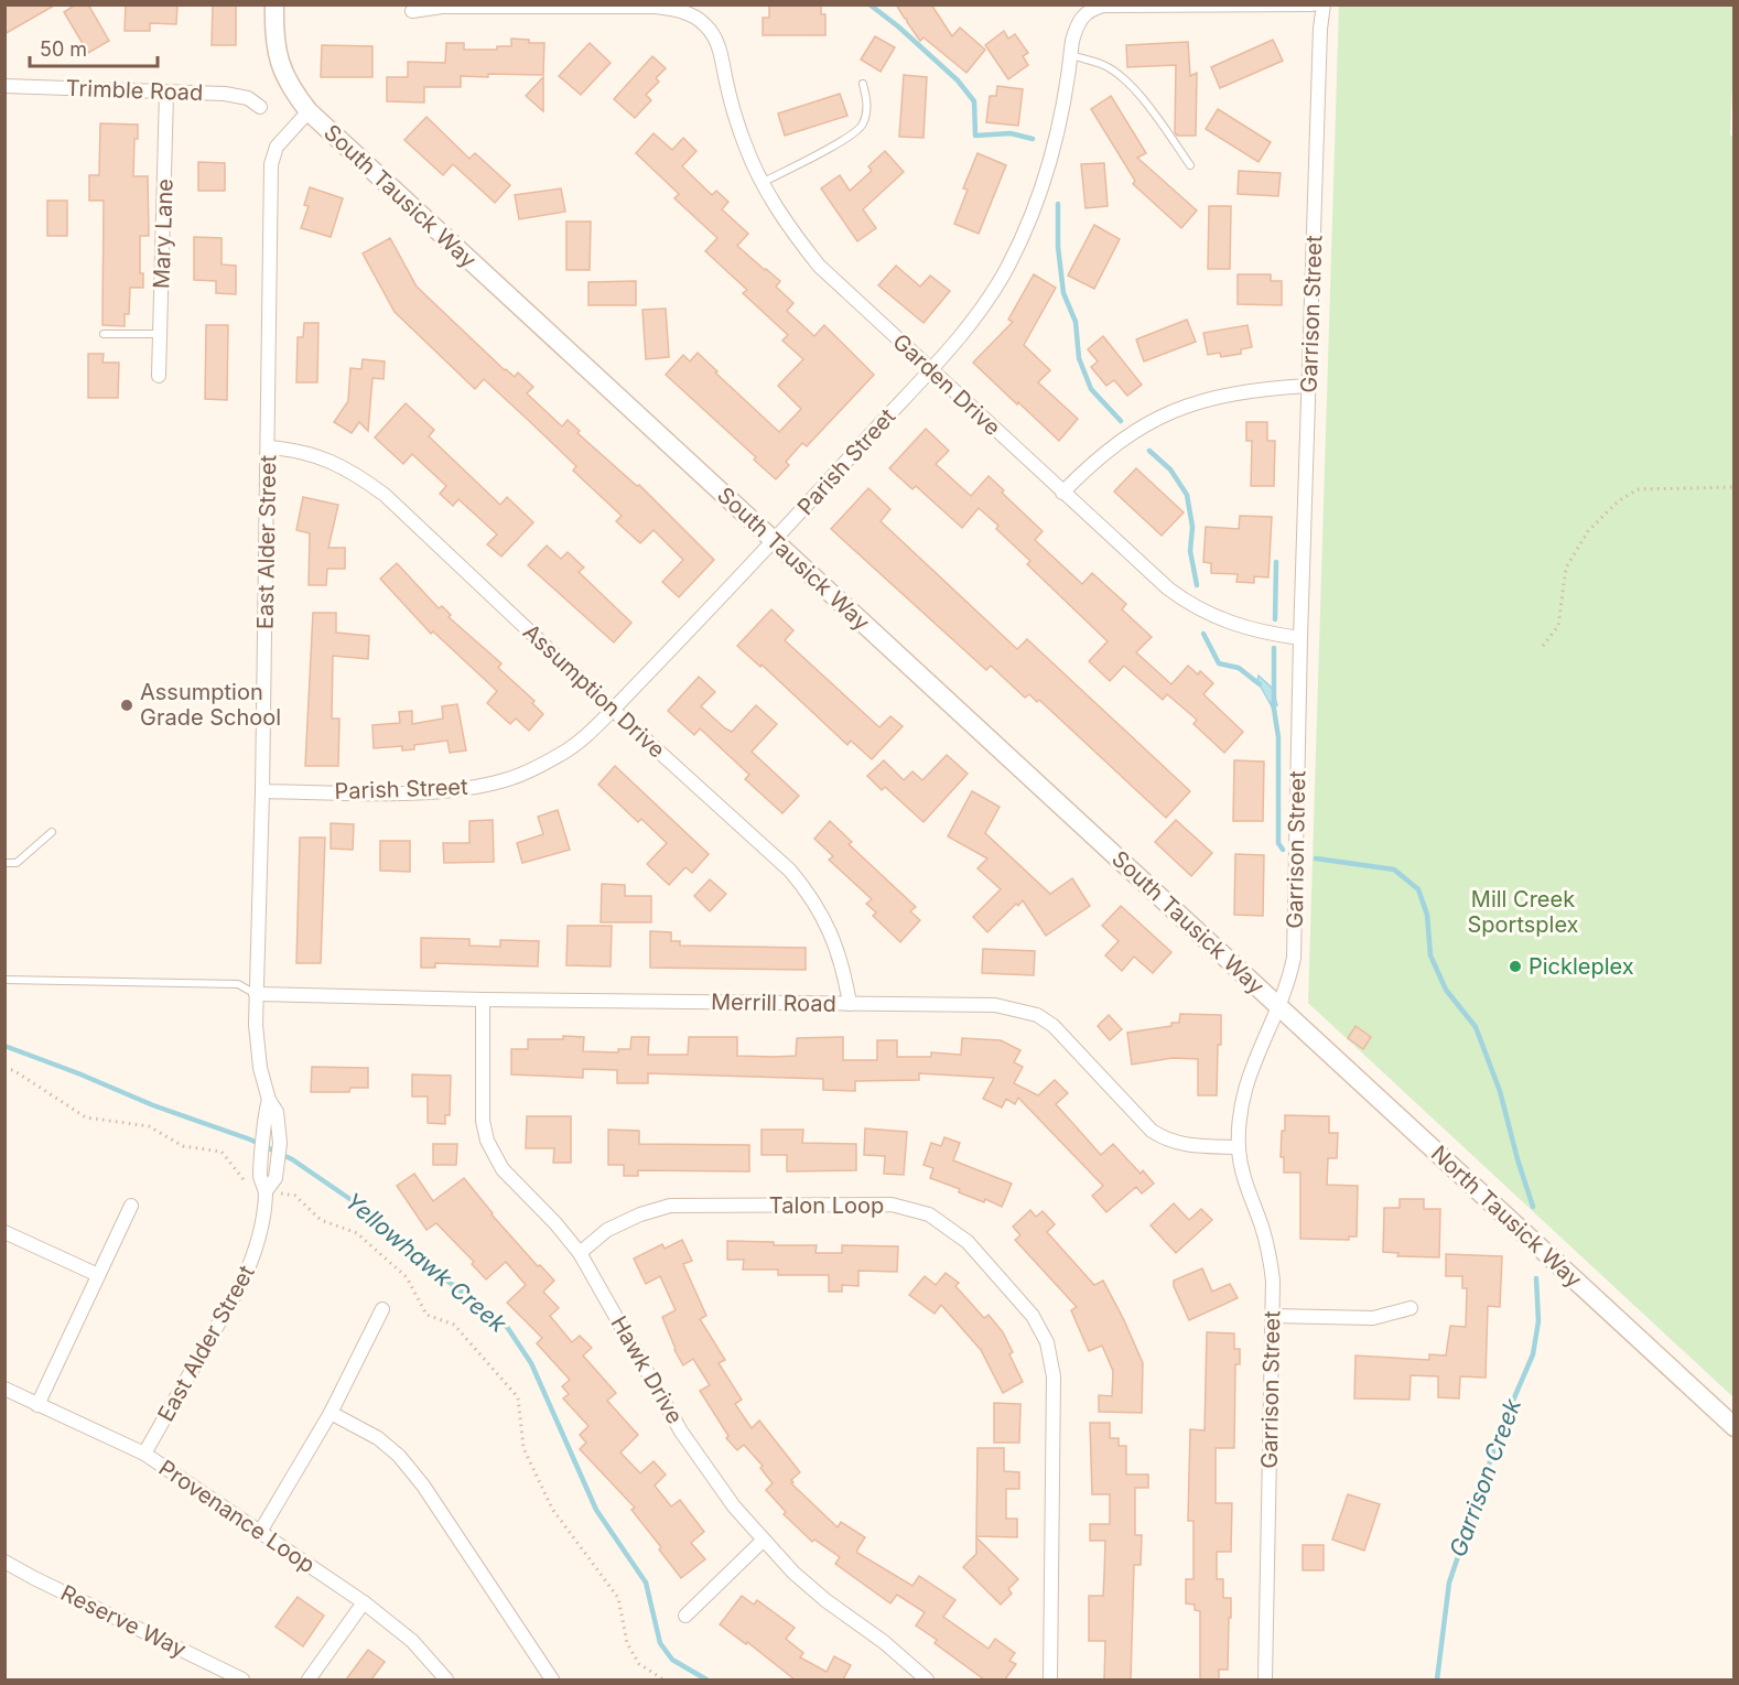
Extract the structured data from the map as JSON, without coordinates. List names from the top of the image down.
{
  "streets": {
    "main road": ["South Tausick Way", "North Tausick Way"],
    "street": [
      "Trimble Road",
      "Mary Lane",
      "Garrison Street",
      "Garden Drive",
      "Parish Street",
      "East Alder Street",
      "Assumption Drive",
      "Merrill Road",
      "Talon Loop",
      "Hawk Drive",
      "Provenance Loop",
      "Reserve Way"
    ]
  },
  "crossings": [
    ["Trimble Road", "Mary Lane"],
    ["South Tausick Way", "Garrison Street"],
    ["South Tausick Way", "Parish Street"],
    ["South Tausick Way", "East Alder Street"],
    ["South Tausick Way", "North Tausick Way"],
    ["Garrison Street", "Garden Drive"],
    ["Garrison Street", "Merrill Road"],
    ["Garrison Street", "North Tausick Way"],
    ["Garden Drive", "Parish Street"],
    ["Parish Street", "East Alder Street"],
    ["Parish Street", "Assumption Drive"],
    ["East Alder Street", "Assumption Drive"],
    ["East Alder Street", "Merrill Road"],
    ["East Alder Street", "Provenance Loop"],
    ["Assumption Drive", "Merrill Road"],
    ["Merrill Road", "Hawk Drive"],
    ["Talon Loop", "Hawk Drive"]
  ],
  "water": ["Yellowhawk Creek", "Garrison Creek"],
  "parks": ["Mill Creek Sportsplex"],
  "places": ["Assumption Grade School", "Pickleplex"],
  "scale_bar": "50 m"
}
